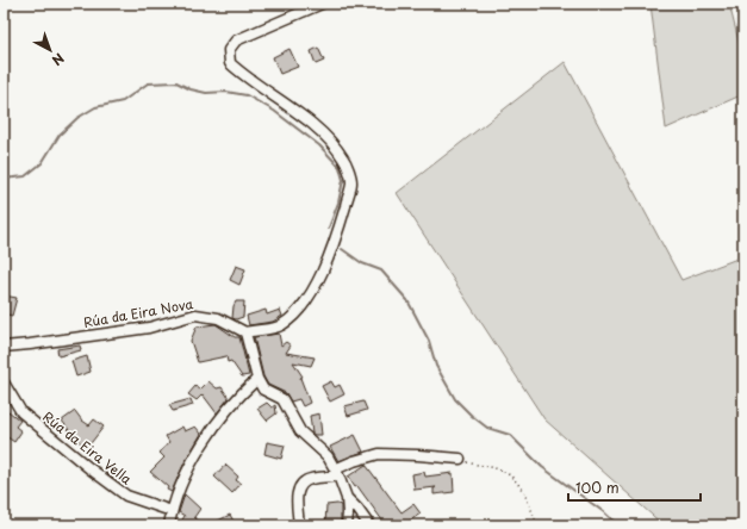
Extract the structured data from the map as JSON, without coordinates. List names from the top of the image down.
{
  "streets": {
    "street": ["Rúa da Eira Nova", "Rúa da Eira Vella"]
  },
  "scale_bar": "100 m",
  "north": "bottom right"
}
